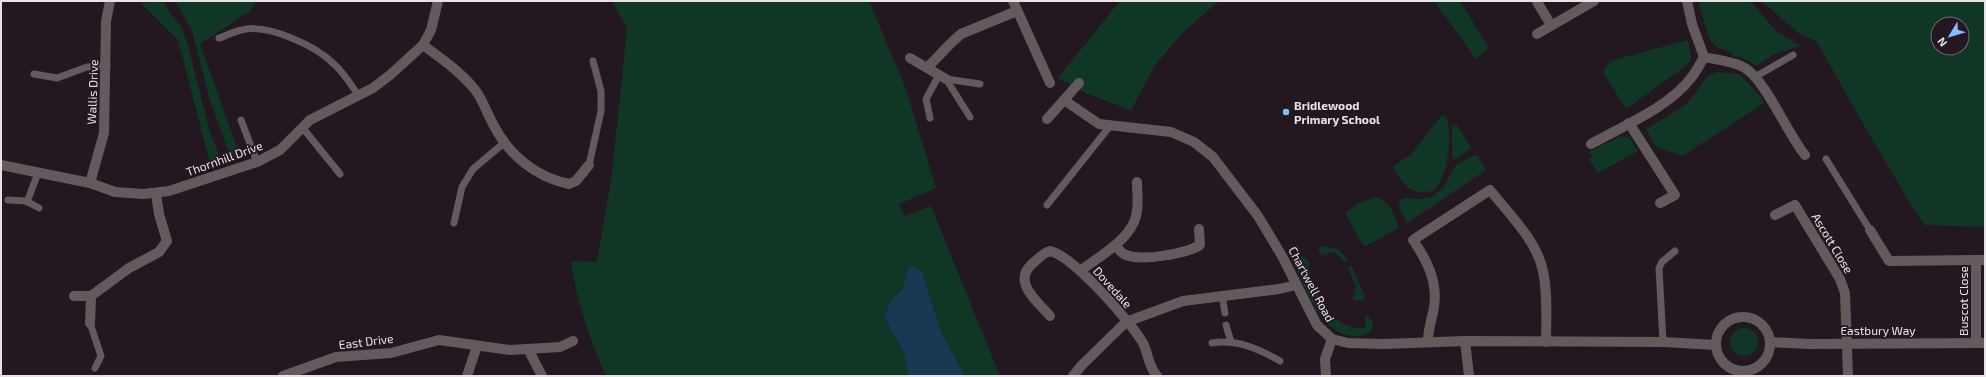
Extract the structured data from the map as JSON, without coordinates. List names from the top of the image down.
{
  "streets": {
    "street": [
      "Wallis Drive",
      "Thornhill Drive",
      "Ascott Close",
      "Chartwell Road",
      "Dovedale",
      "Buscot Close",
      "Eastbury Way",
      "East Drive"
    ]
  },
  "crossings": [
    ["Wallis Drive", "Thornhill Drive"],
    ["Ascott Close", "Eastbury Way"],
    ["Chartwell Road", "Eastbury Way"],
    ["Buscot Close", "Eastbury Way"]
  ],
  "places": ["Bridlewood Primary School"],
  "north": "bottom left"
}
